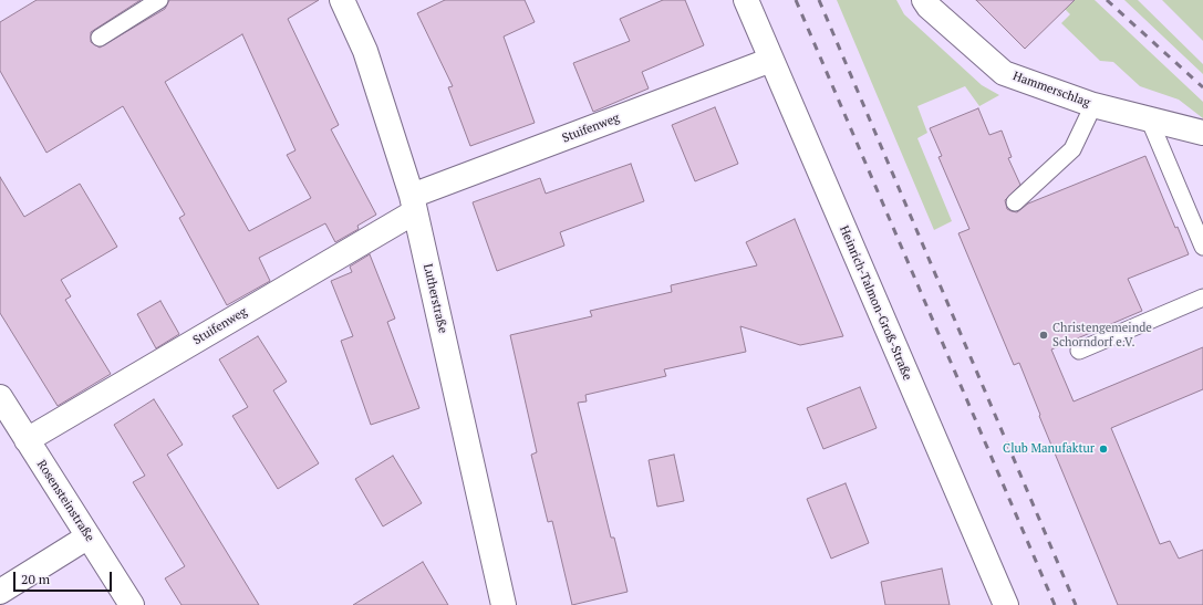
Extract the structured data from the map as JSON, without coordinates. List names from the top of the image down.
{
  "streets": {
    "street": [
      "Hammerschlag",
      "Stuifenweg",
      "Lutherstraße",
      "Heinrich-Talmon-Groß-Straße",
      "Rosensteinstraße"
    ]
  },
  "crossings": [
    ["Stuifenweg", "Lutherstraße"],
    ["Stuifenweg", "Heinrich-Talmon-Groß-Straße"],
    ["Stuifenweg", "Rosensteinstraße"]
  ],
  "places": ["Christengemeinde Schorndorf e.V.", "Club Manufaktur"],
  "scale_bar": "20 m"
}
